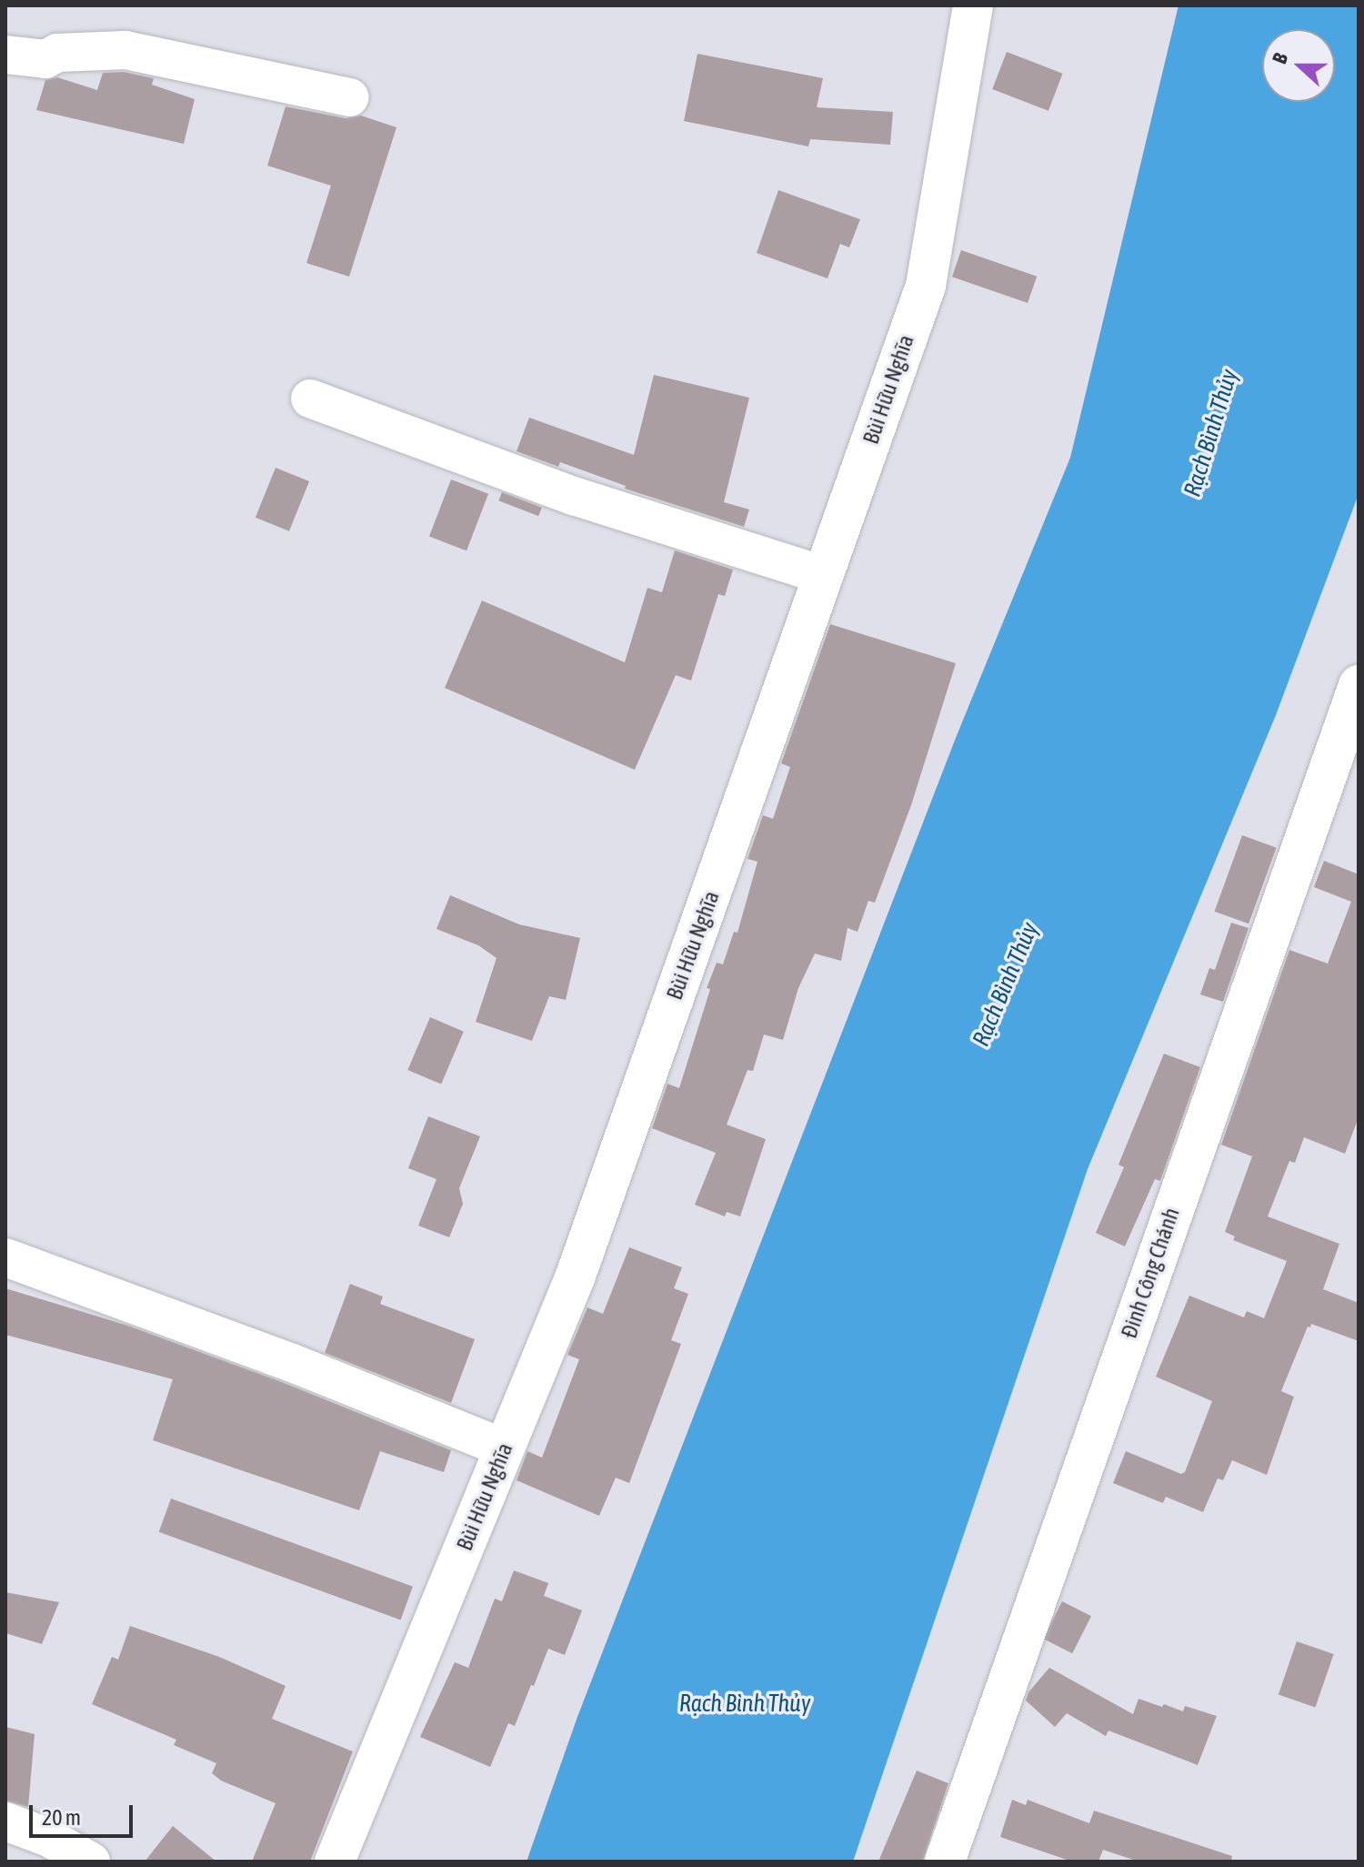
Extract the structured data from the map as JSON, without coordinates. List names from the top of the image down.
{
  "streets": {
    "main road": ["Bùi Hữu Nghĩa", "Đinh Công Chánh"]
  },
  "water": ["Rạch Bình Thủy"],
  "scale_bar": "20 m",
  "north": "left"
}
